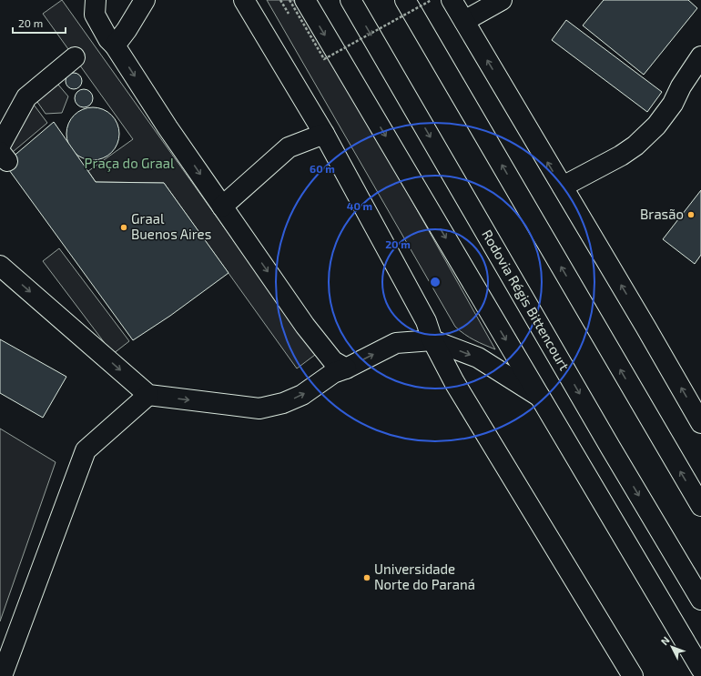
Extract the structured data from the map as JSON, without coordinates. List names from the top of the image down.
{
  "streets": {
    "main road": ["Rodovia Régis Bittencourt"]
  },
  "parks": ["Praça do Graal"],
  "places": ["Brasão", "Graal Buenos Aires", "Universidade Norte do Paraná"],
  "scale_bar": "20 m",
  "north": "top left",
  "rings": ["60 m", "40 m", "20 m"]
}
